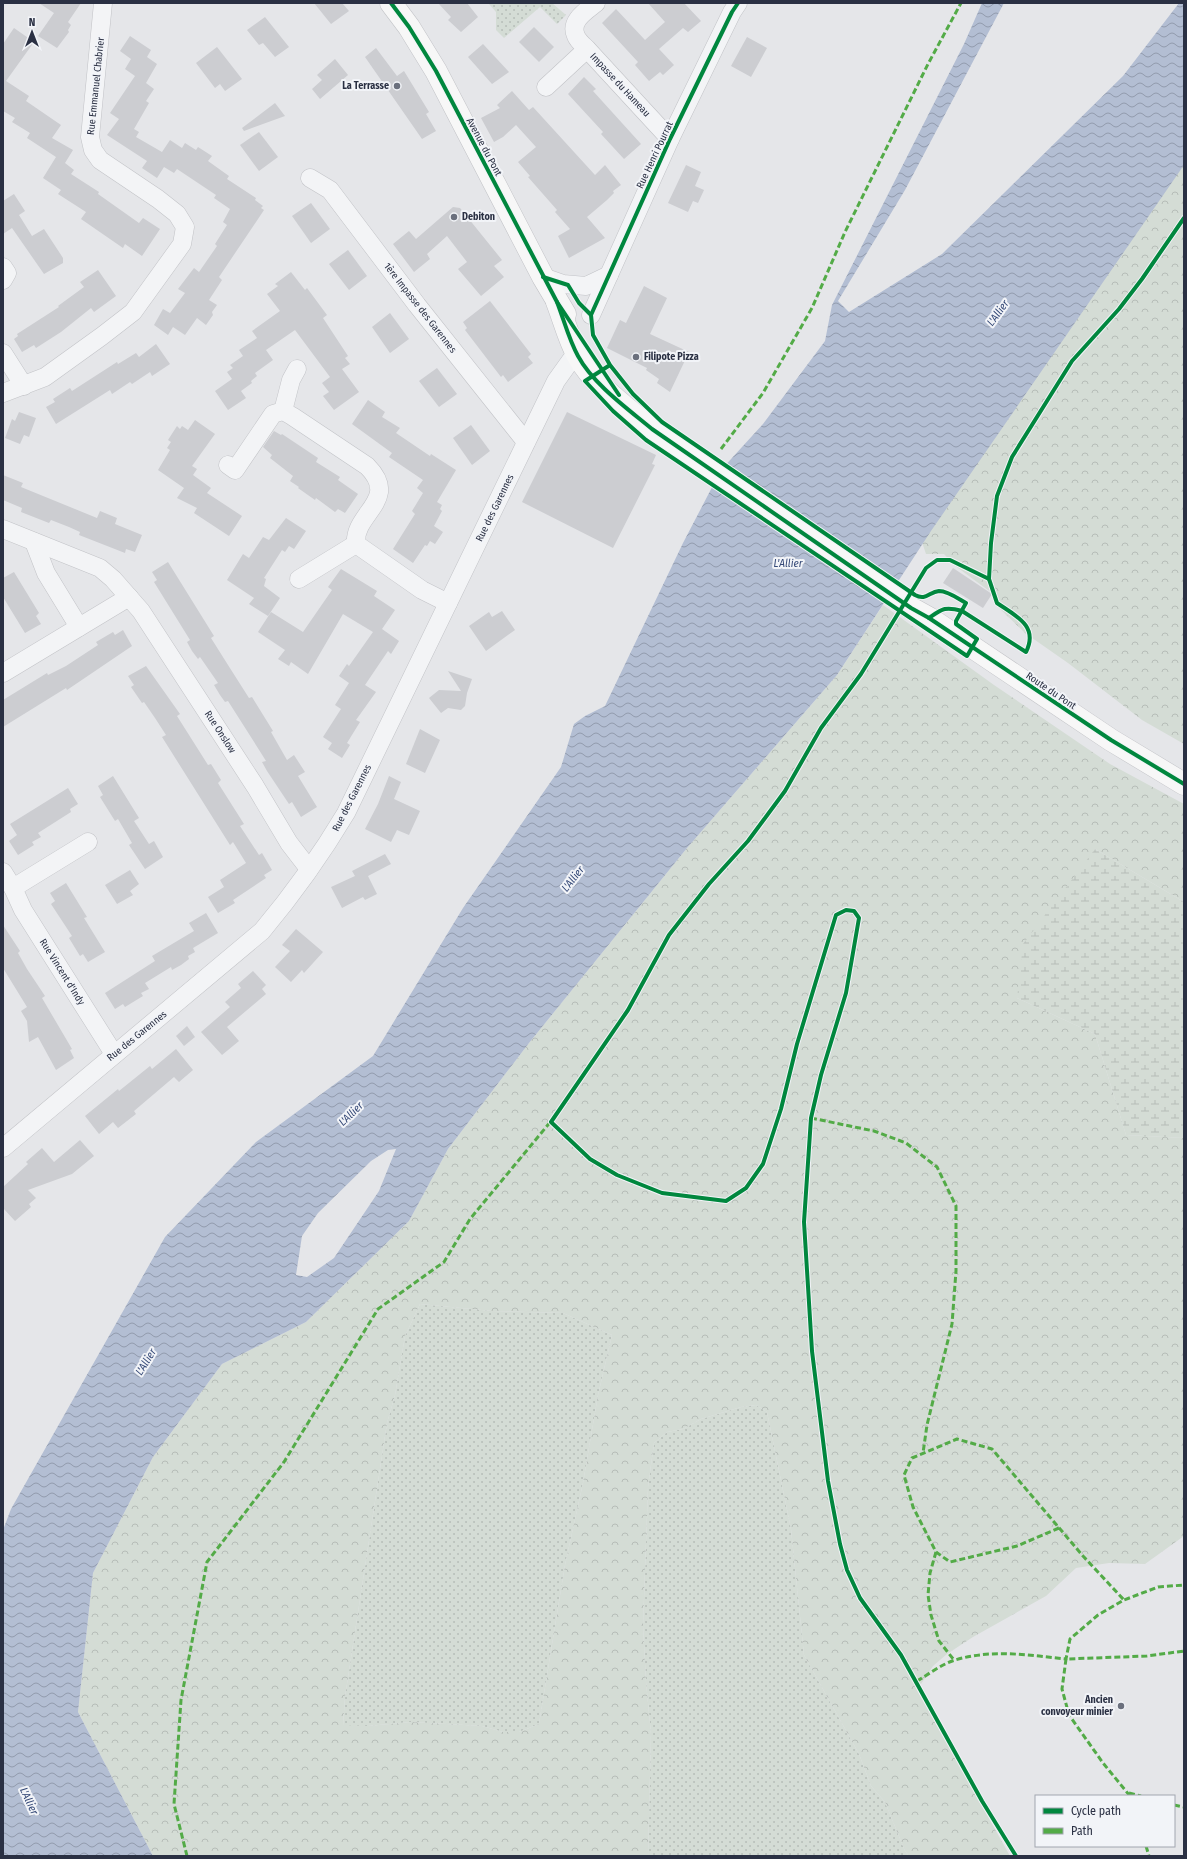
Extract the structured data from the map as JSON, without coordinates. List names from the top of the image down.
{
  "streets": {
    "main road": ["Avenue du Pont", "Route du Pont"],
    "street": [
      "Impasse du Hameau",
      "Rue Emmanuel Chabrier",
      "Rue Henri Pourrat",
      "1ère Impasse des Garennes",
      "Rue des Garennes",
      "Rue Onslow",
      "Rue Vincent d'Indy"
    ]
  },
  "crossings": [
    ["Impasse du Hameau", "Rue Henri Pourrat"],
    ["Avenue du Pont", "Rue des Garennes"],
    ["Avenue du Pont", "Route du Pont"],
    ["1ère Impasse des Garennes", "Rue des Garennes"],
    ["Rue des Garennes", "Rue Onslow"],
    ["Rue des Garennes", "Rue Vincent d'Indy"]
  ],
  "water": ["L'Allier"],
  "places": [
    "La Terrasse",
    "Debiton",
    "Filipote Pizza",
    "Ancien convoyeur minier"
  ],
  "legend": ["Cycle path", "Path"],
  "north": "top"
}
